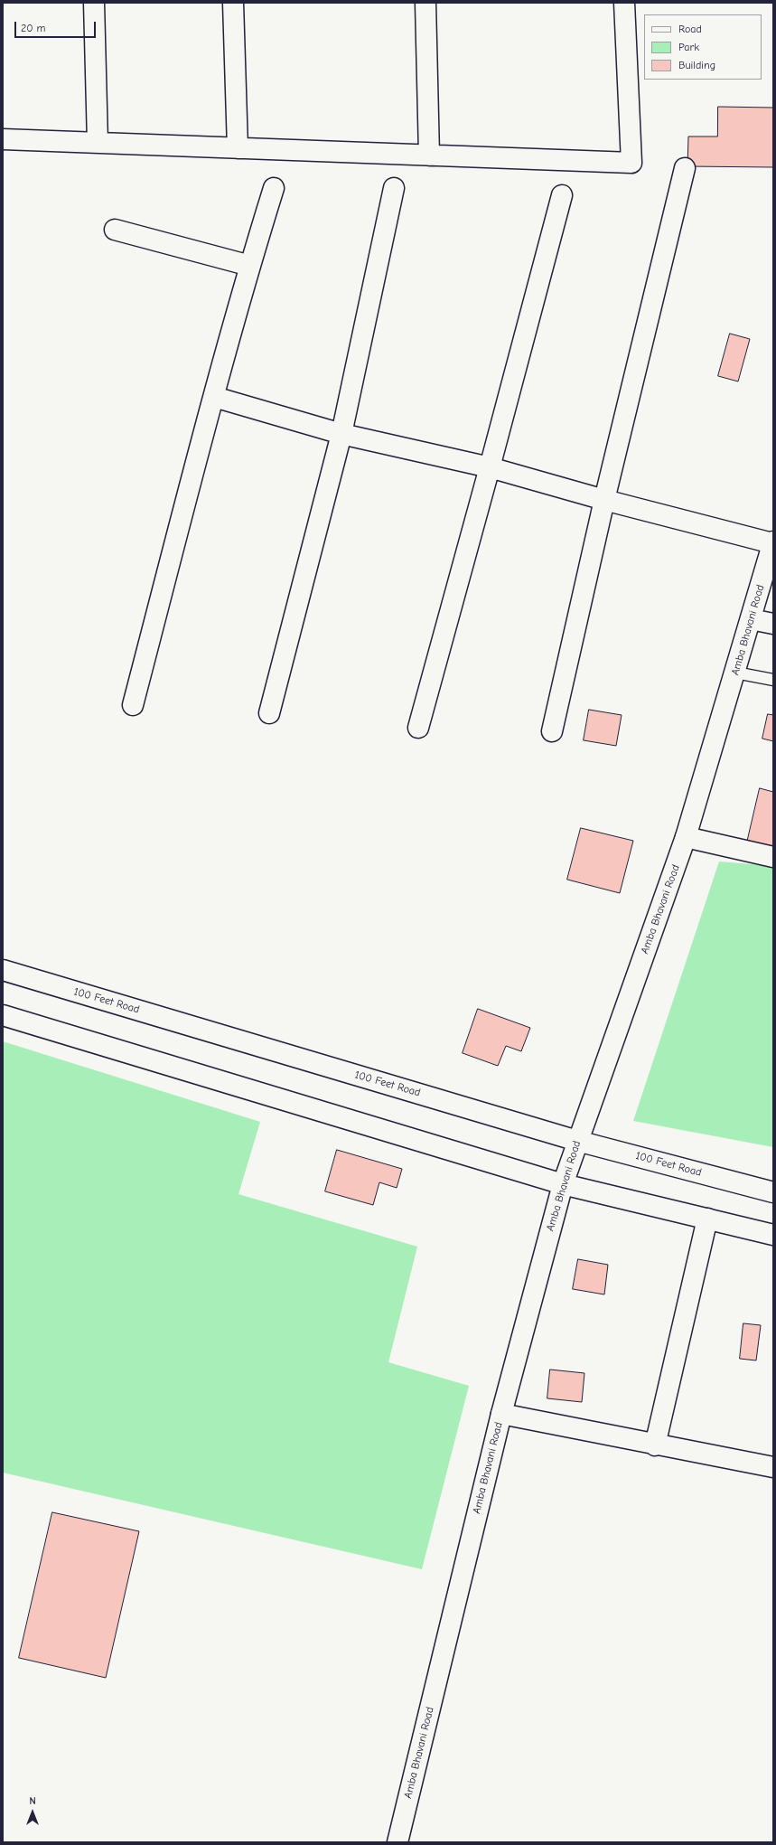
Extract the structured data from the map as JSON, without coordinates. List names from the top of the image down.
{
  "streets": {
    "street": ["Amba Bhavani Road", "100 Feet Road"]
  },
  "crossings": [
    ["Amba Bhavani Road", "100 Feet Road"]
  ],
  "legend": ["Road", "Park", "Building"],
  "scale_bar": "20 m",
  "north": "top"
}
